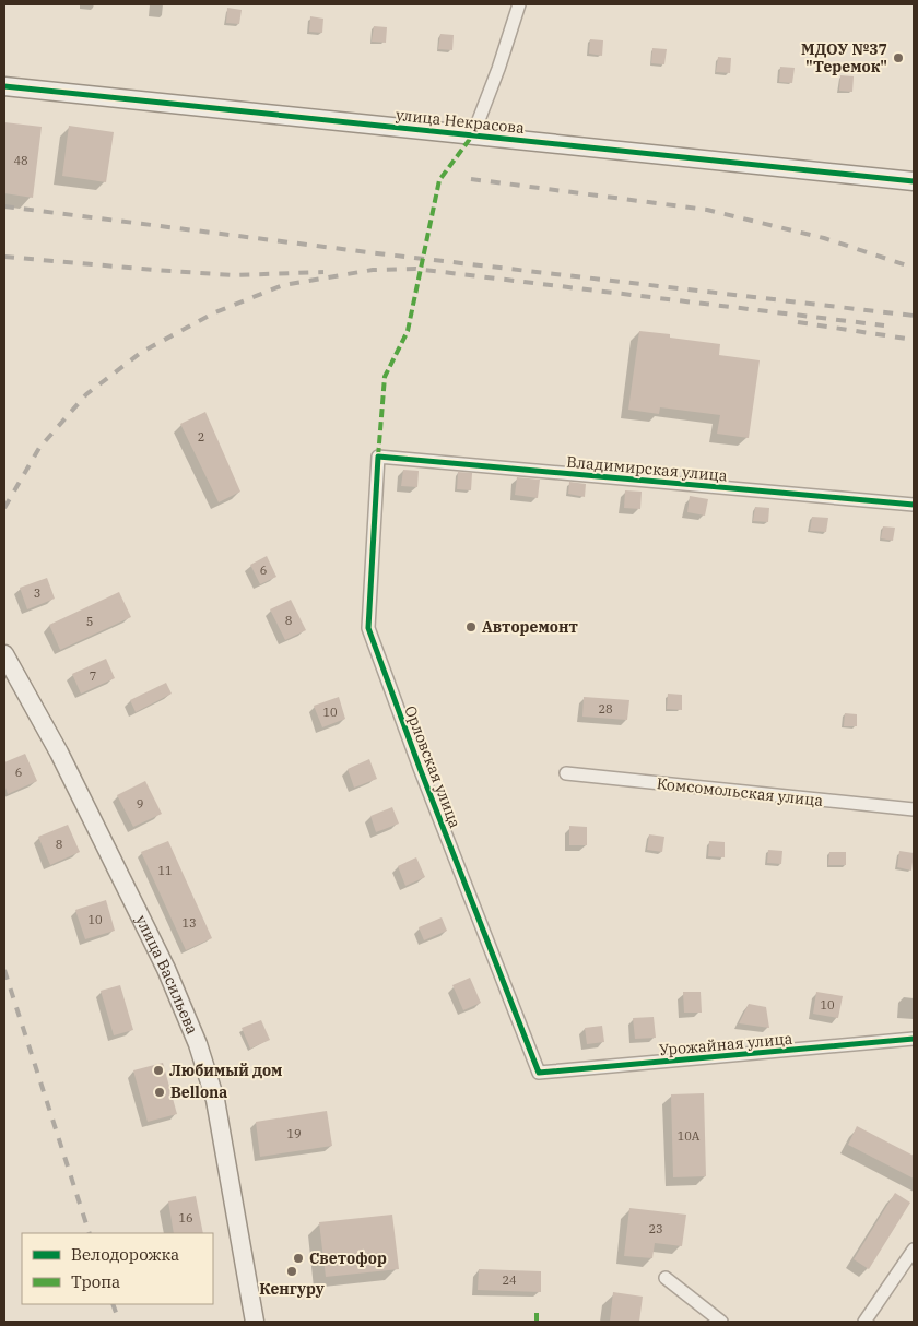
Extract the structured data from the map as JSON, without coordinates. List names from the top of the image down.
{
  "streets": {
    "street": [
      "улица Некрасова",
      "Владимирская улица",
      "Орловская улица",
      "Комсомольская улица",
      "улица Васильева",
      "Урожайная улица"
    ]
  },
  "crossings": [
    ["Владимирская улица", "Орловская улица"],
    ["Орловская улица", "Урожайная улица"]
  ],
  "places": [
    "МДОУ №37 \"Теремок\"",
    "Авторемонт",
    "Любимый дом",
    "Bellona",
    "Светофор",
    "Кенгуру"
  ],
  "house_numbers": [
    "48",
    "2",
    "6",
    "3",
    "8",
    "5",
    "7",
    "28",
    "10",
    "6",
    "9",
    "8",
    "11",
    "10",
    "13",
    "10",
    "19",
    "10А",
    "16",
    "23",
    "24"
  ],
  "legend": ["Велодорожка", "Тропа"]
}
